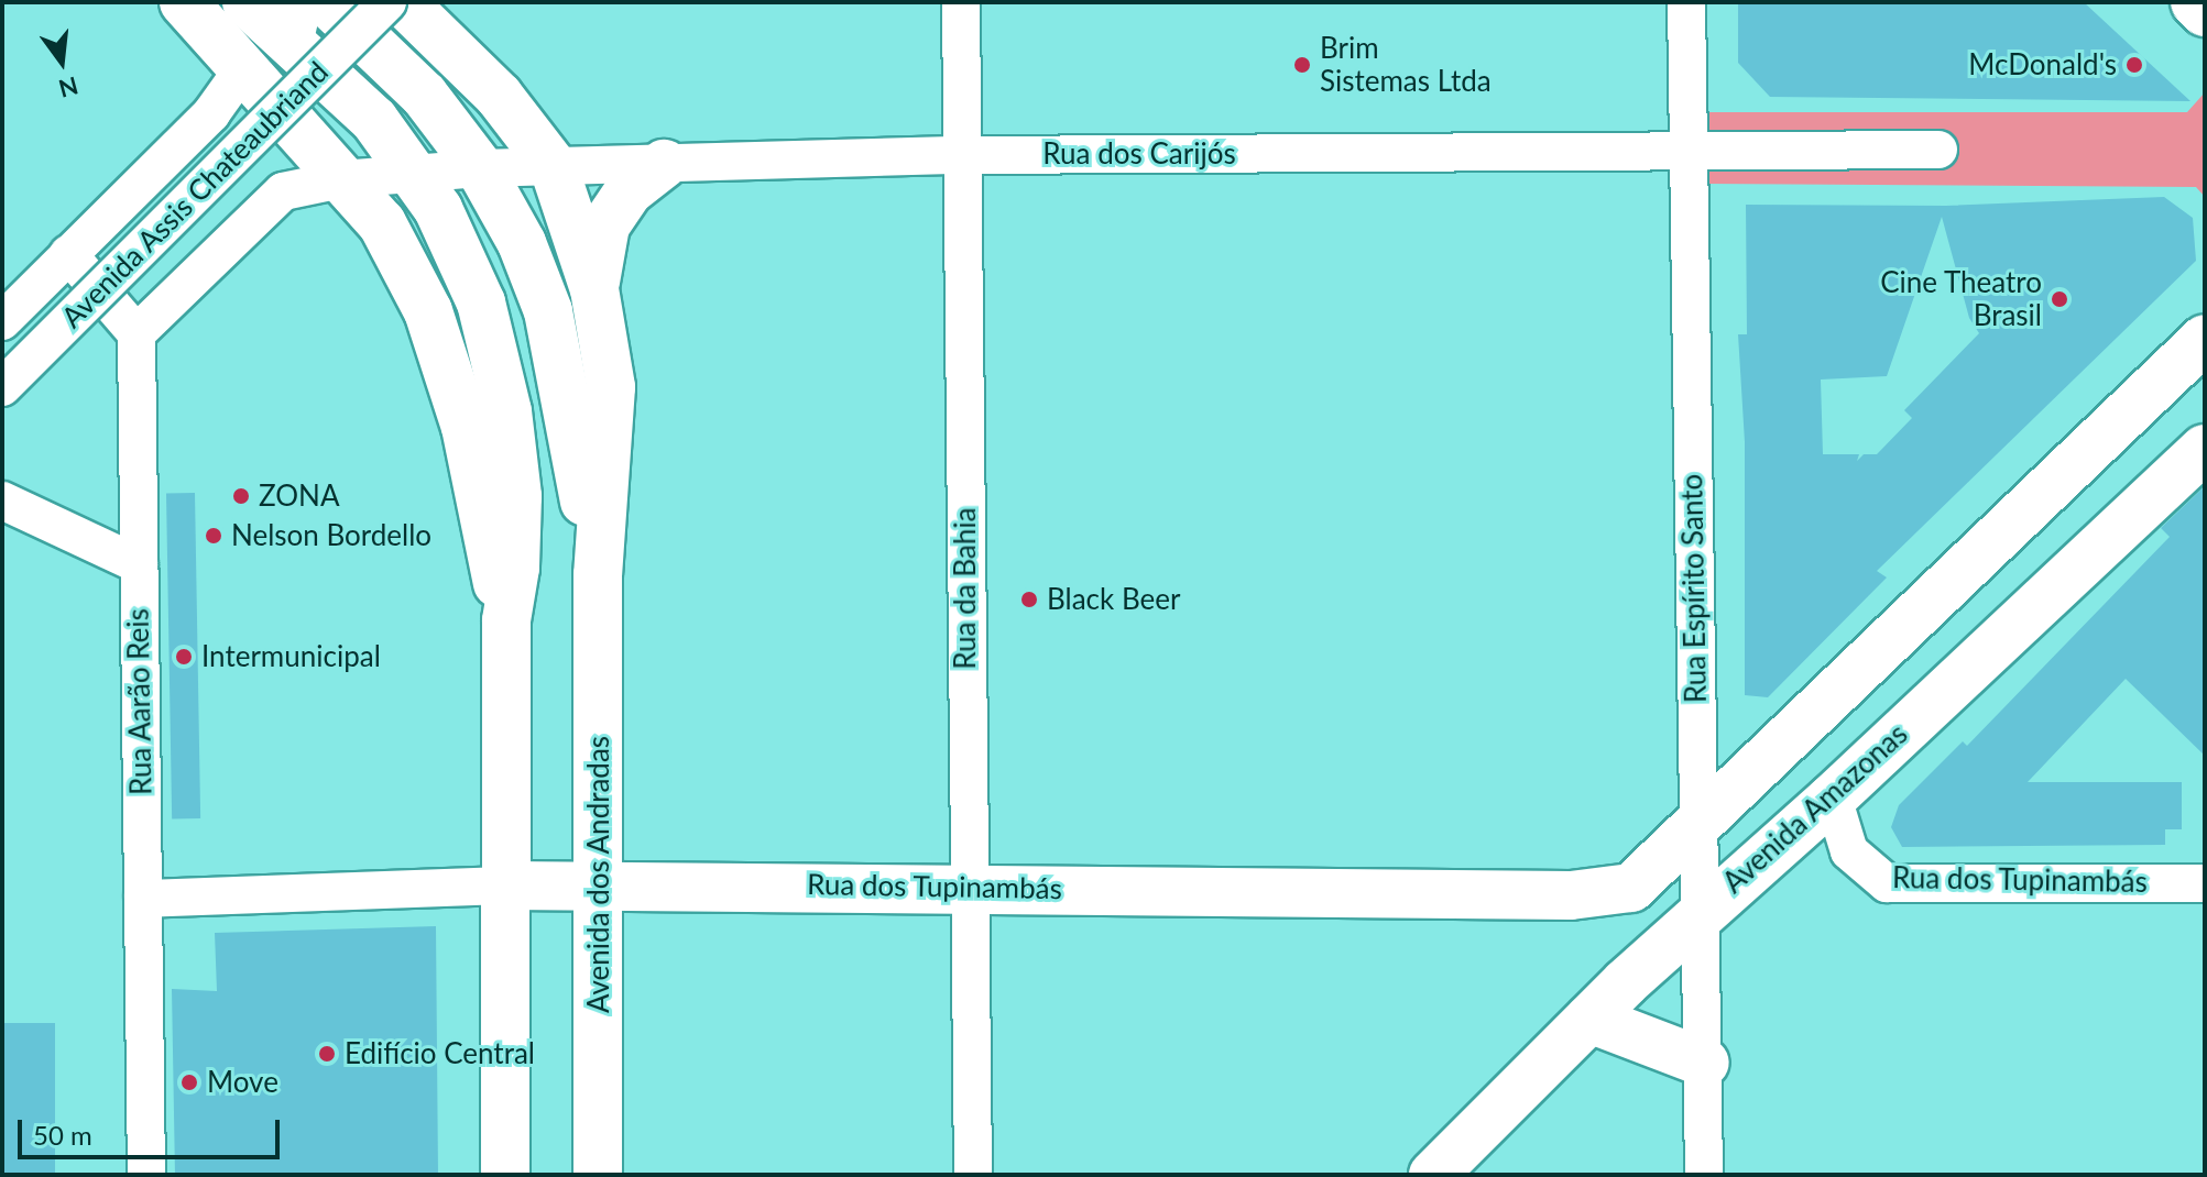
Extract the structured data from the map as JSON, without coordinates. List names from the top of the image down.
{
  "streets": {
    "main road": ["Avenida Amazonas", "Avenida dos Andradas", "Rua dos Tupinambás"],
    "street": [
      "Rua dos Carijós",
      "Avenida Assis Chateaubriand",
      "Rua da Bahia",
      "Rua Espírito Santo",
      "Rua Aarão Reis"
    ]
  },
  "crossings": [
    ["Rua dos Carijós", "Avenida Assis Chateaubriand"],
    ["Rua dos Carijós", "Rua da Bahia"],
    ["Rua dos Carijós", "Rua Espírito Santo"],
    ["Rua dos Carijós", "Avenida dos Andradas"],
    ["Avenida Assis Chateaubriand", "Rua Aarão Reis"],
    ["Rua da Bahia", "Rua dos Tupinambás"],
    ["Rua Espírito Santo", "Avenida Amazonas"],
    ["Rua Espírito Santo", "Rua dos Tupinambás"],
    ["Rua Aarão Reis", "Rua dos Tupinambás"],
    ["Avenida Amazonas", "Rua dos Tupinambás"],
    ["Avenida dos Andradas", "Rua dos Tupinambás"]
  ],
  "places": [
    "Brim Sistemas Ltda",
    "McDonald's",
    "Cine Theatro Brasil",
    "ZONA",
    "Nelson Bordello",
    "Black Beer",
    "Intermunicipal",
    "Edifício Central",
    "Move"
  ],
  "scale_bar": "50 m",
  "north": "bottom"
}
